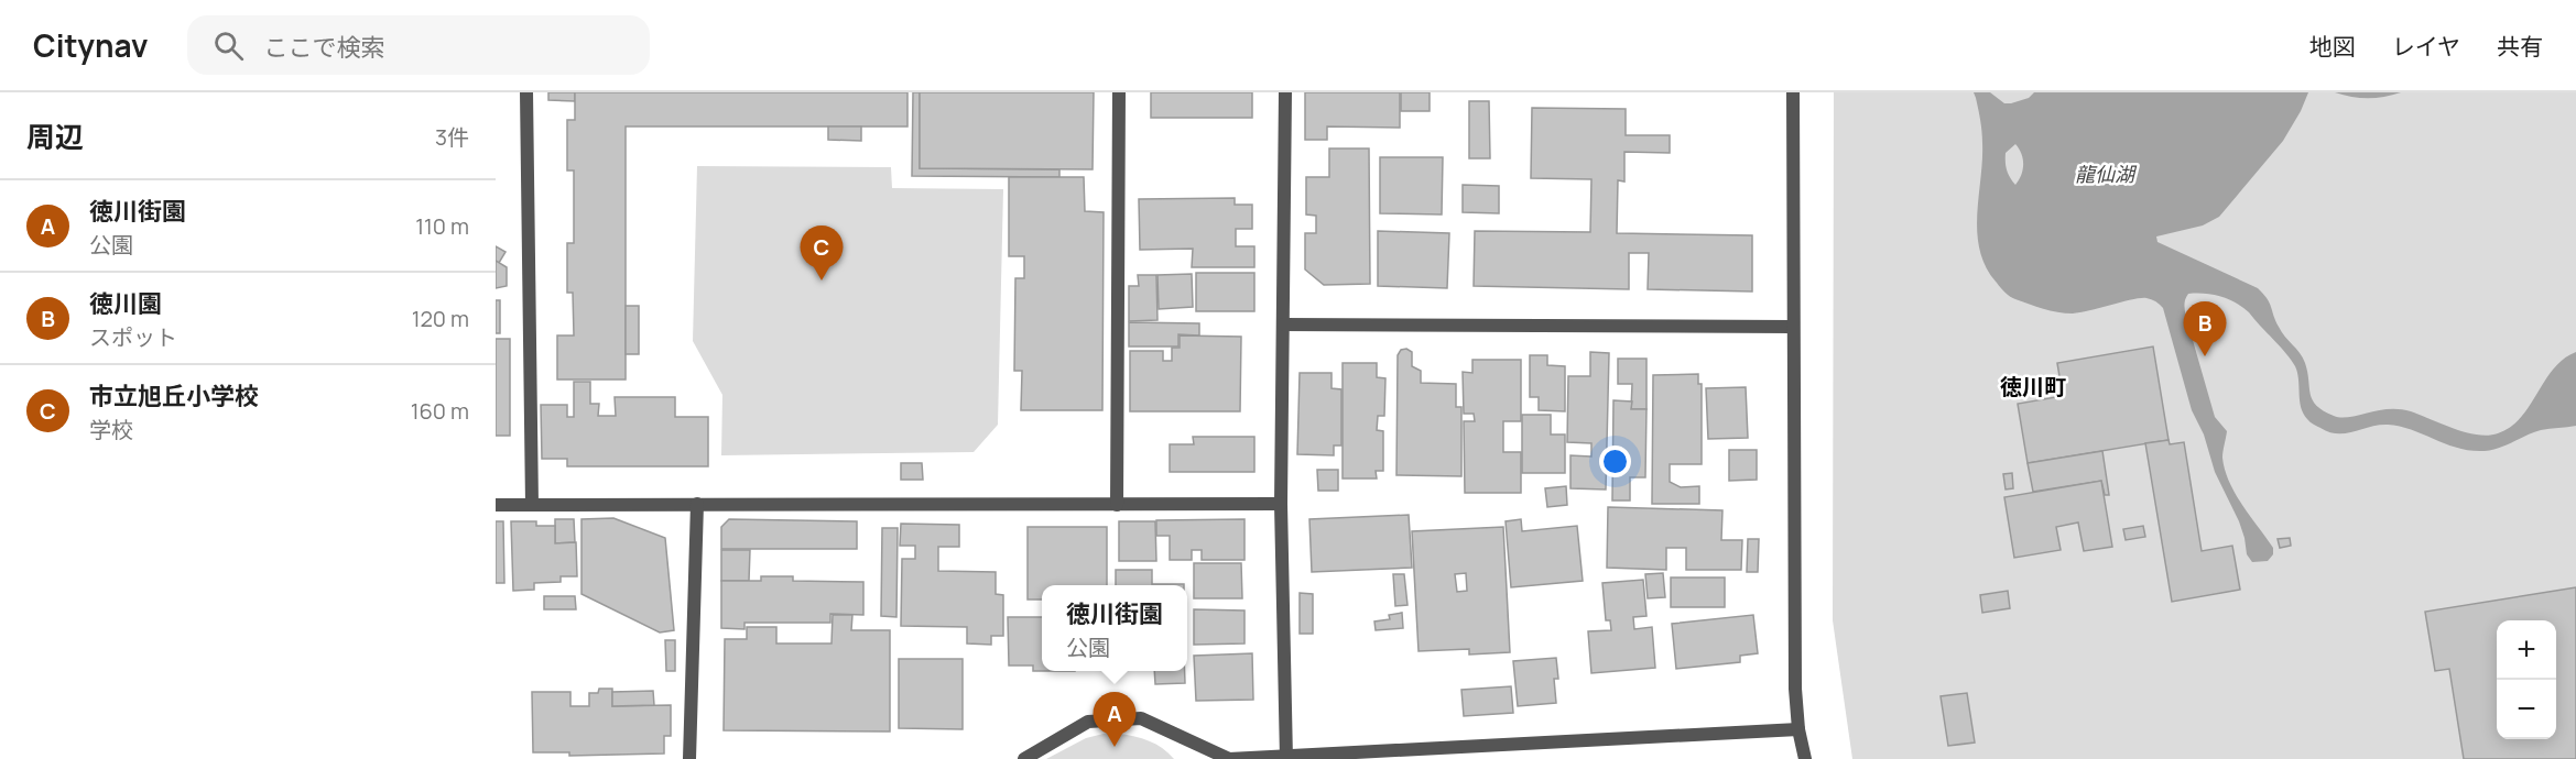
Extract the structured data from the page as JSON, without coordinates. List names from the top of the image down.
{
  "districts": ["徳川町"],
  "water": ["龍仙湖"],
  "page": {
    "header": "Citynav",
    "search": "ここで検索",
    "nav": ["地図", "レイヤ", "共有"],
    "heading": ["周辺", "3件"],
    "list": [
      {
        "mark": "A",
        "name": "徳川街園",
        "note": "公園",
        "value": "110 m"
      },
      {
        "mark": "B",
        "name": "徳川園",
        "note": "スポット",
        "value": "120 m"
      },
      {
        "mark": "C",
        "name": "市立旭丘小学校",
        "note": "学校",
        "value": "160 m"
      }
    ],
    "pins": ["C", "B", "A"],
    "popup": ["徳川街園", "公園"],
    "map_buttons": ["+", "−"]
  }
}
